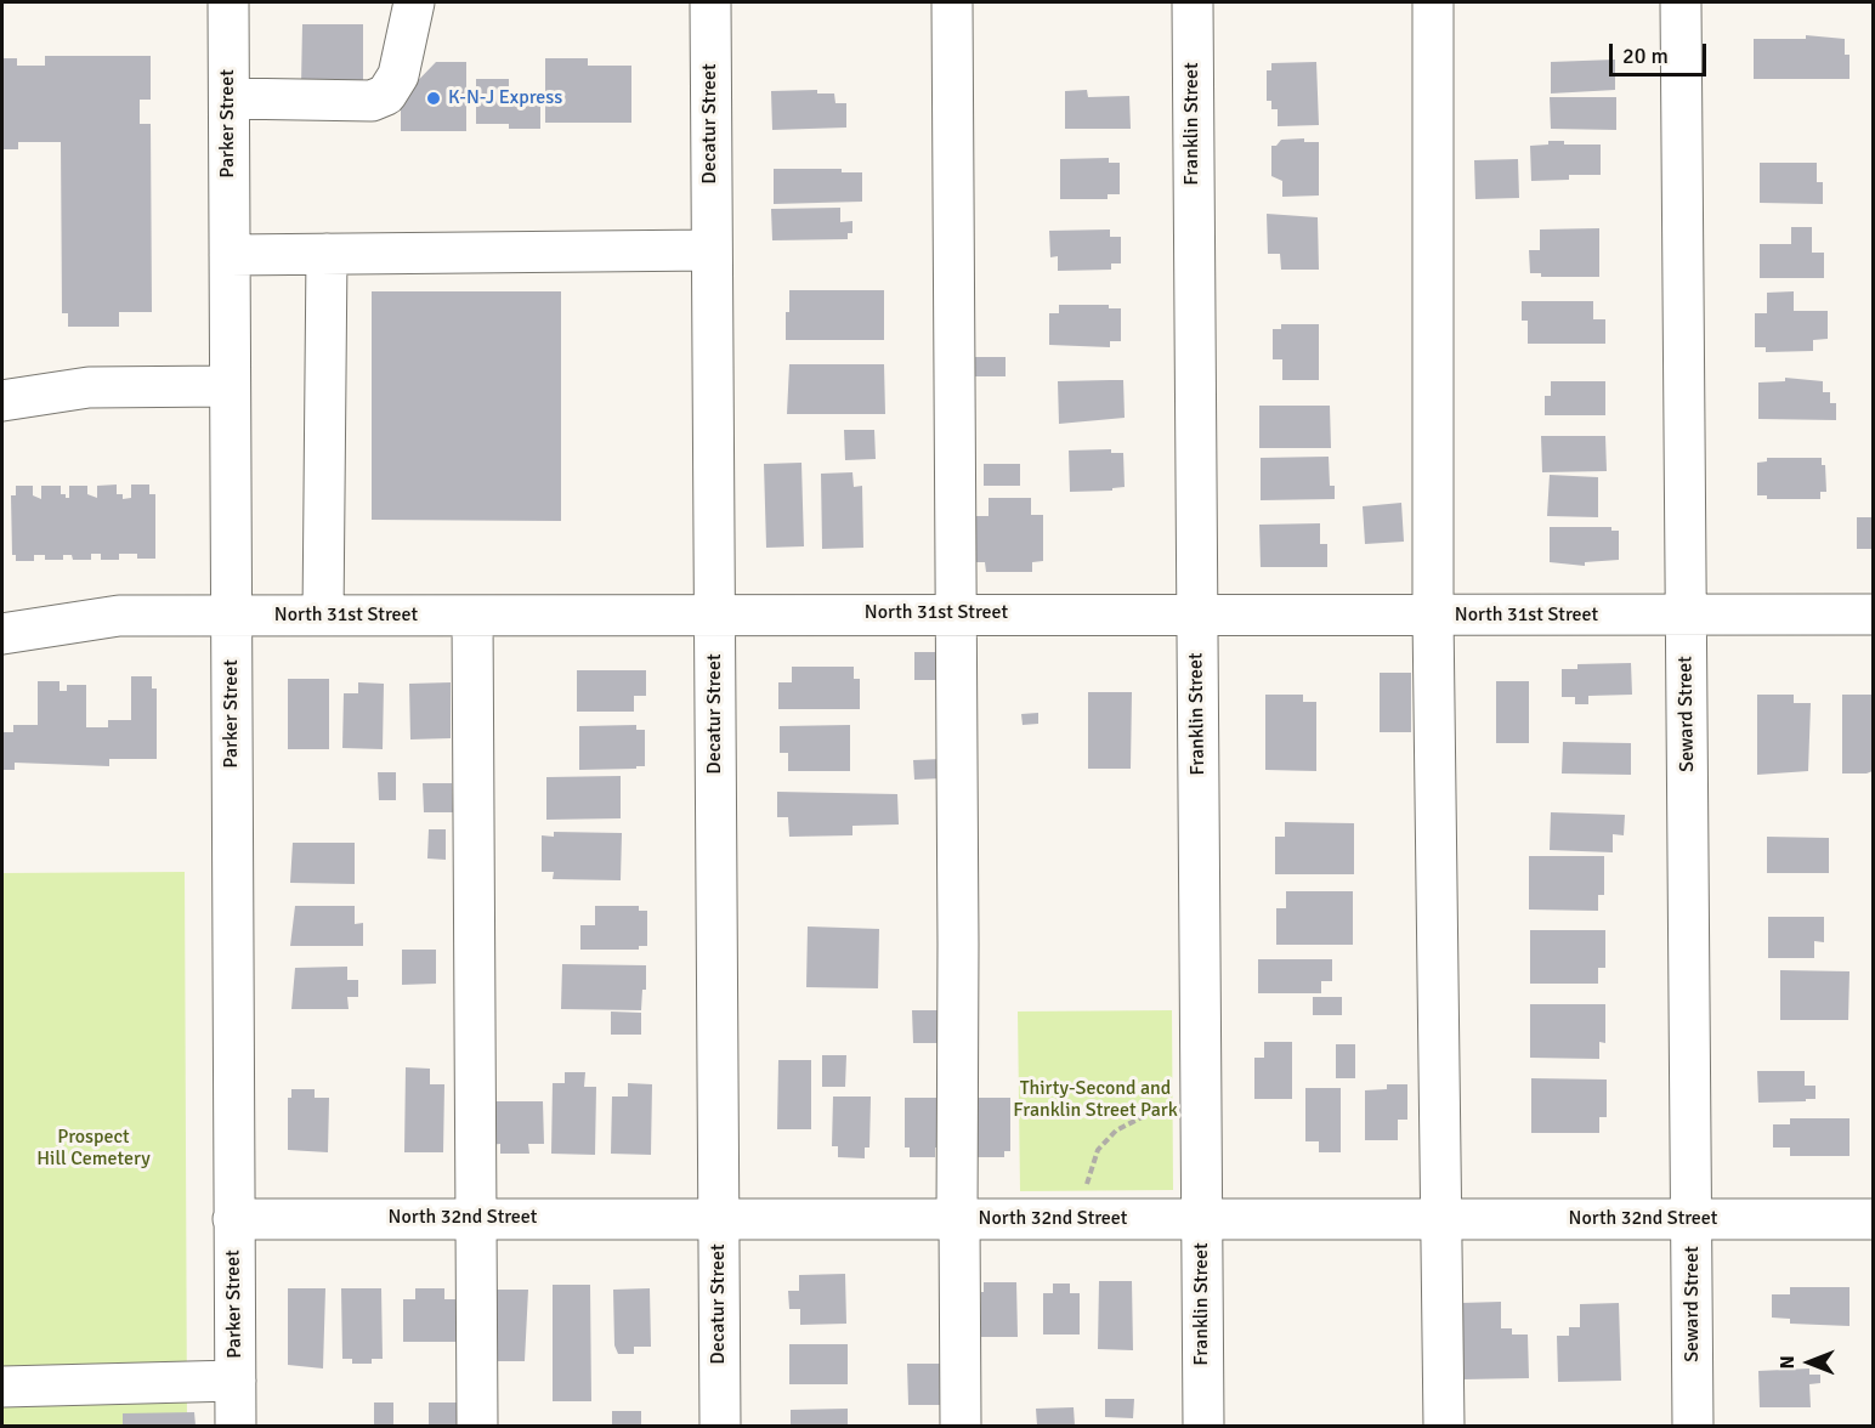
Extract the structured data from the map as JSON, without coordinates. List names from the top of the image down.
{
  "streets": {
    "street": [
      "Parker Street",
      "Decatur Street",
      "Franklin Street",
      "North 31st Street",
      "Seward Street",
      "North 32nd Street"
    ]
  },
  "crossings": [
    ["Parker Street", "North 31st Street"],
    ["Parker Street", "North 32nd Street"],
    ["Decatur Street", "North 31st Street"],
    ["Decatur Street", "North 32nd Street"],
    ["Franklin Street", "North 31st Street"],
    ["Franklin Street", "North 32nd Street"],
    ["North 31st Street", "Seward Street"],
    ["Seward Street", "North 32nd Street"]
  ],
  "parks": ["Thirty-Second and Franklin Street Park", "Prospect Hill Cemetery"],
  "places": ["K-N-J Express"],
  "scale_bar": "20 m",
  "north": "left"
}
